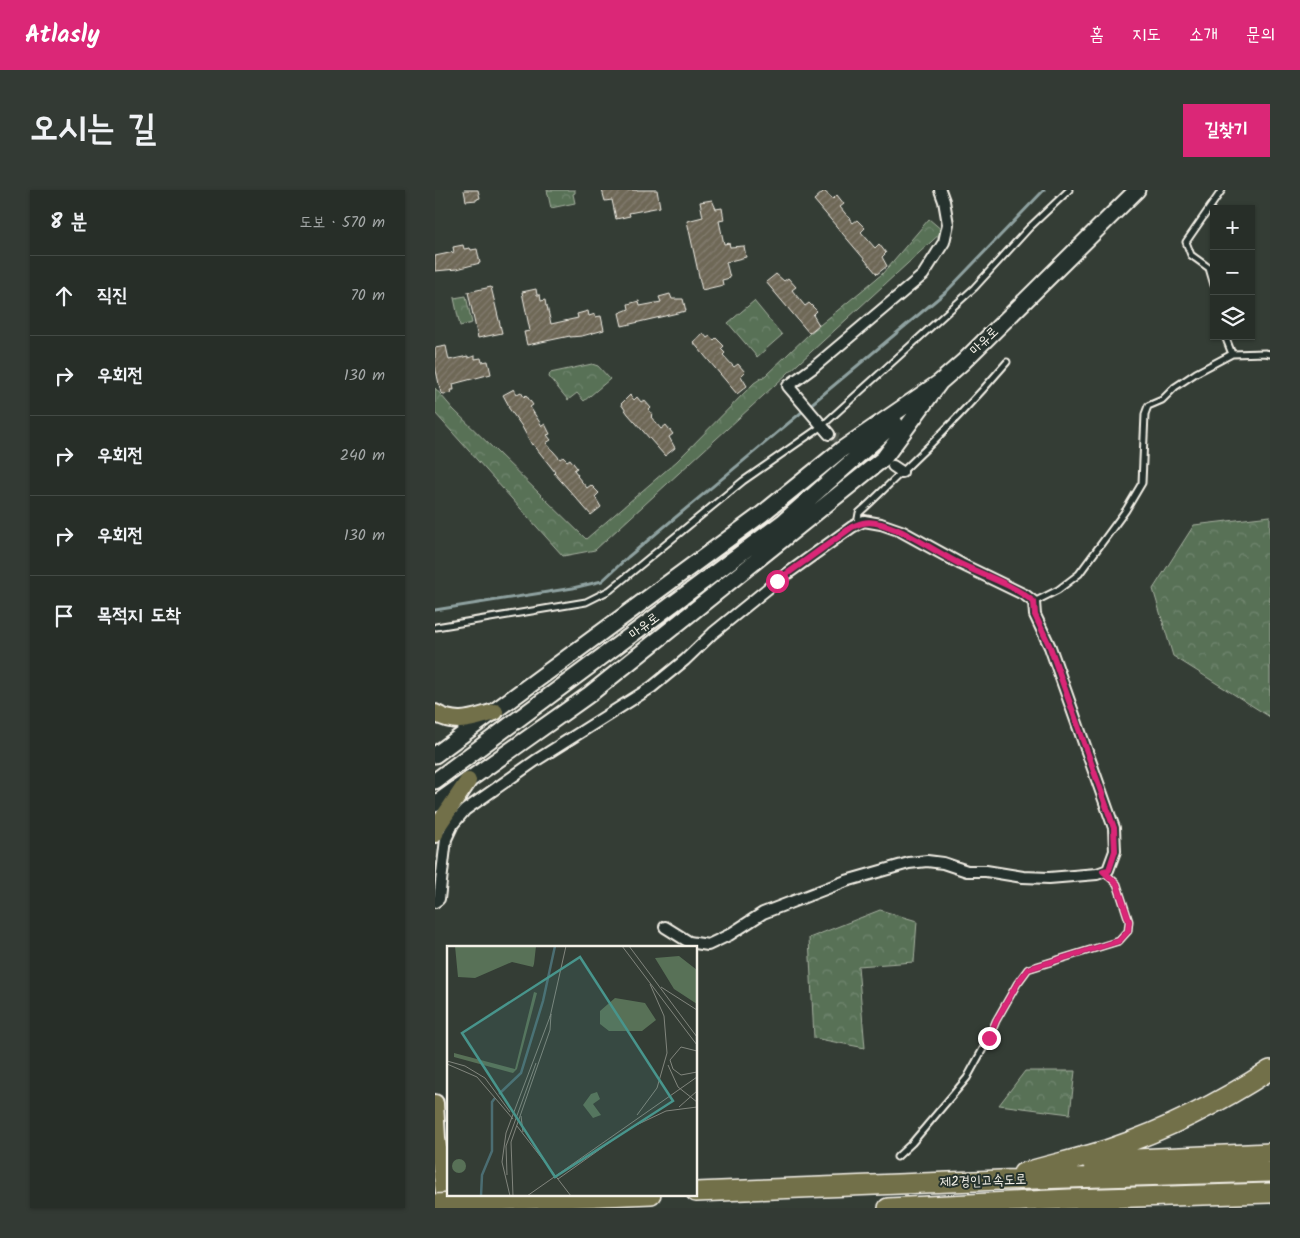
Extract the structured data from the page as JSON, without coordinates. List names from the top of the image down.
{
  "streets": {
    "highway": ["제2경인고속도로"],
    "main road": ["마유로"]
  },
  "page": {
    "header": "Atlasly",
    "nav": [
      "홈",
      "지도",
      "소개",
      "문의"
    ],
    "title": "오시는 길",
    "buttons": "길찾기",
    "heading": ["8 분", "도보 · 570 m"],
    "map_buttons": ["+", "−"],
    "list": [
      ["직진", "70 m"],
      ["우회전", "130 m"],
      ["우회전", "240 m"],
      ["우회전", "130 m"],
      "목적지 도착"
    ]
  }
}
